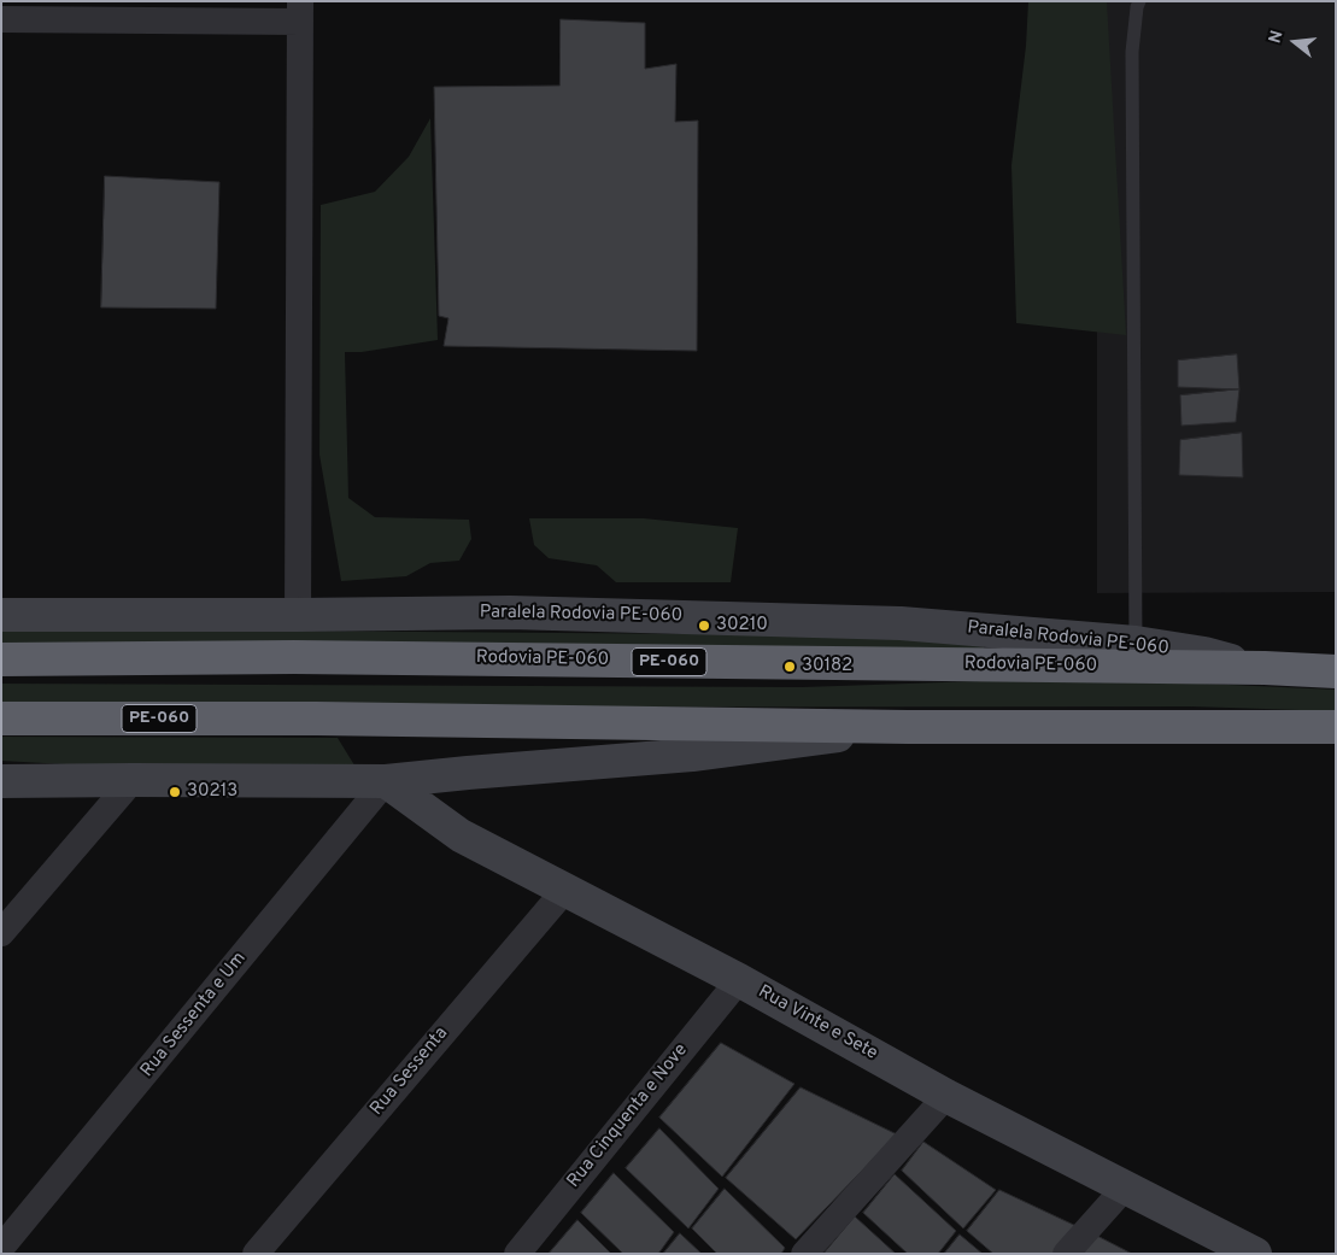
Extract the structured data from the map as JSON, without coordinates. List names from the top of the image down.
{
  "streets": {
    "highway": ["Rodovia PE-060", "PE-060"],
    "main road": ["Paralela Rodovia PE-060", "Rua Vinte e Sete"],
    "street": ["Rua Sessenta e Um", "Rua Sessenta", "Rua Cinquenta e Nove"]
  },
  "crossings": [
    ["Paralela Rodovia PE-060", "Rodovia PE-060"],
    ["PE-060", "Rua Sessenta e Um"],
    ["PE-060", "Rua Vinte e Sete"],
    ["Rua Sessenta e Um", "Rua Vinte e Sete"],
    ["Rua Vinte e Sete", "Rua Sessenta"],
    ["Rua Vinte e Sete", "Rua Cinquenta e Nove"]
  ],
  "places": ["30210", "30182", "30213"],
  "north": "left"
}
